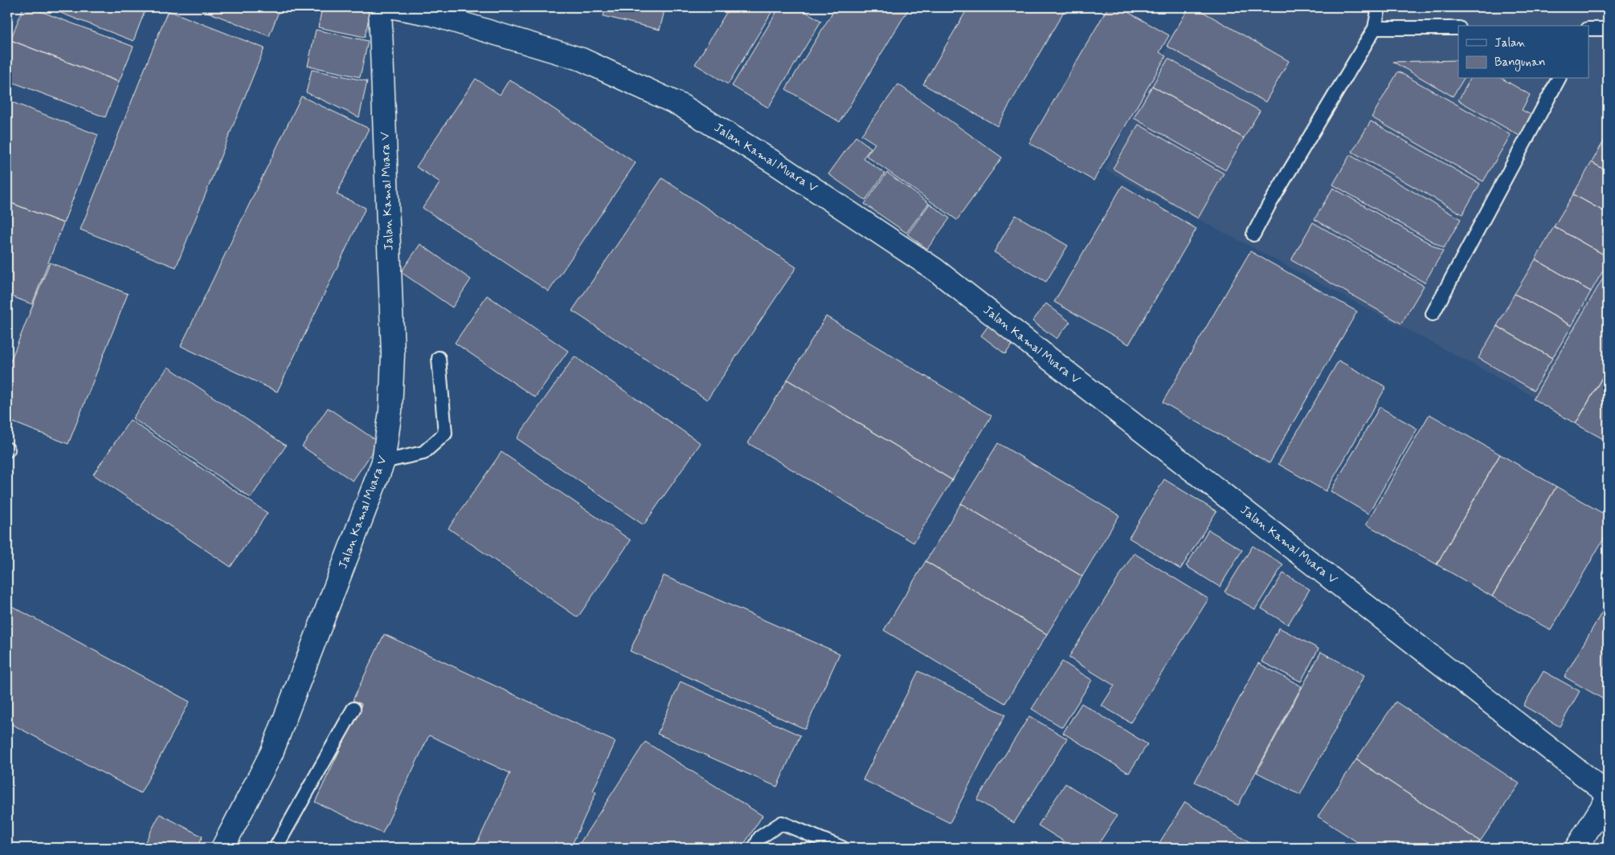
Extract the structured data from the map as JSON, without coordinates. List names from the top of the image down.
{
  "streets": {
    "street": ["Jalan Kamal Muara V"]
  },
  "legend": ["Jalan", "Bangunan"]
}
